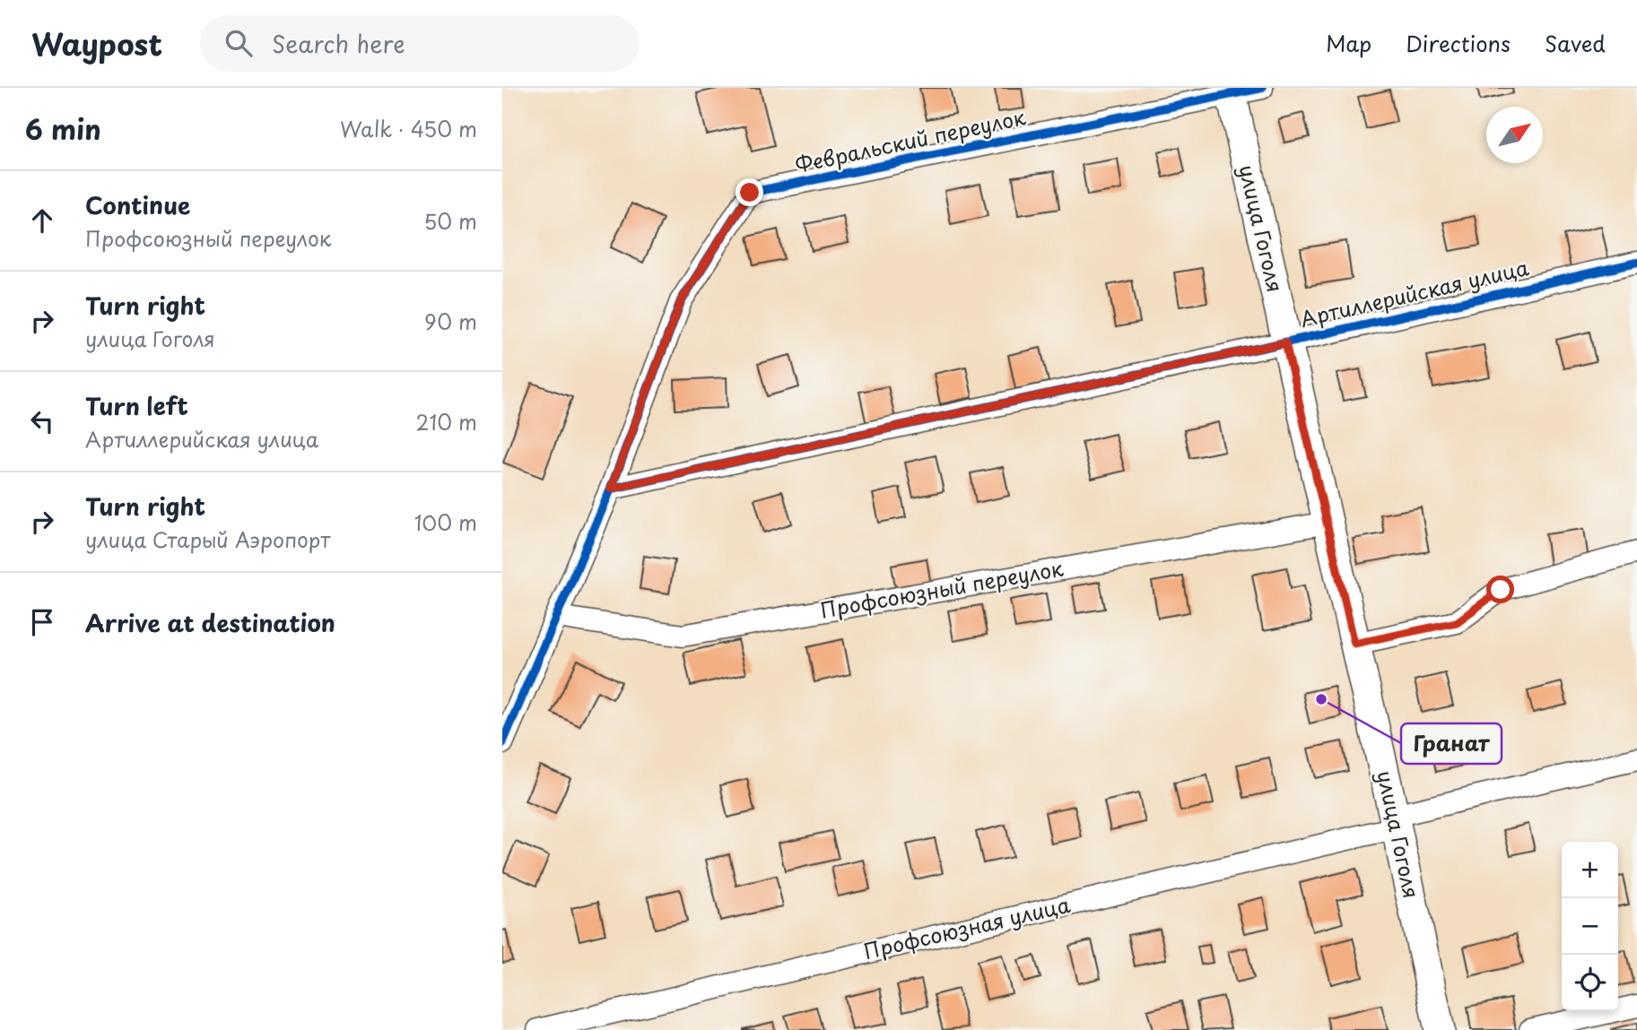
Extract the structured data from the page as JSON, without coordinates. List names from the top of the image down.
{
  "streets": {
    "main road": ["улица Гоголя"],
    "street": [
      "Февральский переулок",
      "Артиллерийская улица",
      "Профсоюзный переулок",
      "Профсоюзная улица"
    ]
  },
  "crossings": [
    ["Февральский переулок", "улица Гоголя"],
    ["Февральский переулок", "Артиллерийская улица"],
    ["улица Гоголя", "Артиллерийская улица"],
    ["улица Гоголя", "Профсоюзный переулок"],
    ["улица Гоголя", "Профсоюзная улица"]
  ],
  "places": ["Гранат"],
  "north": "top right",
  "page": {
    "header": "Waypost",
    "search": "Search here",
    "nav": ["Map", "Directions", "Saved"],
    "heading": ["6 min", "Walk · 450 m"],
    "list": [
      ["Continue", "Профсоюзный переулок", "50 m"],
      ["Turn right", "улица Гоголя", "90 m"],
      ["Turn left", "Артиллерийская улица", "210 m"],
      ["Turn right", "улица Старый Аэропорт", "100 m"],
      "Arrive at destination"
    ],
    "map_buttons": ["+", "−"]
  }
}
